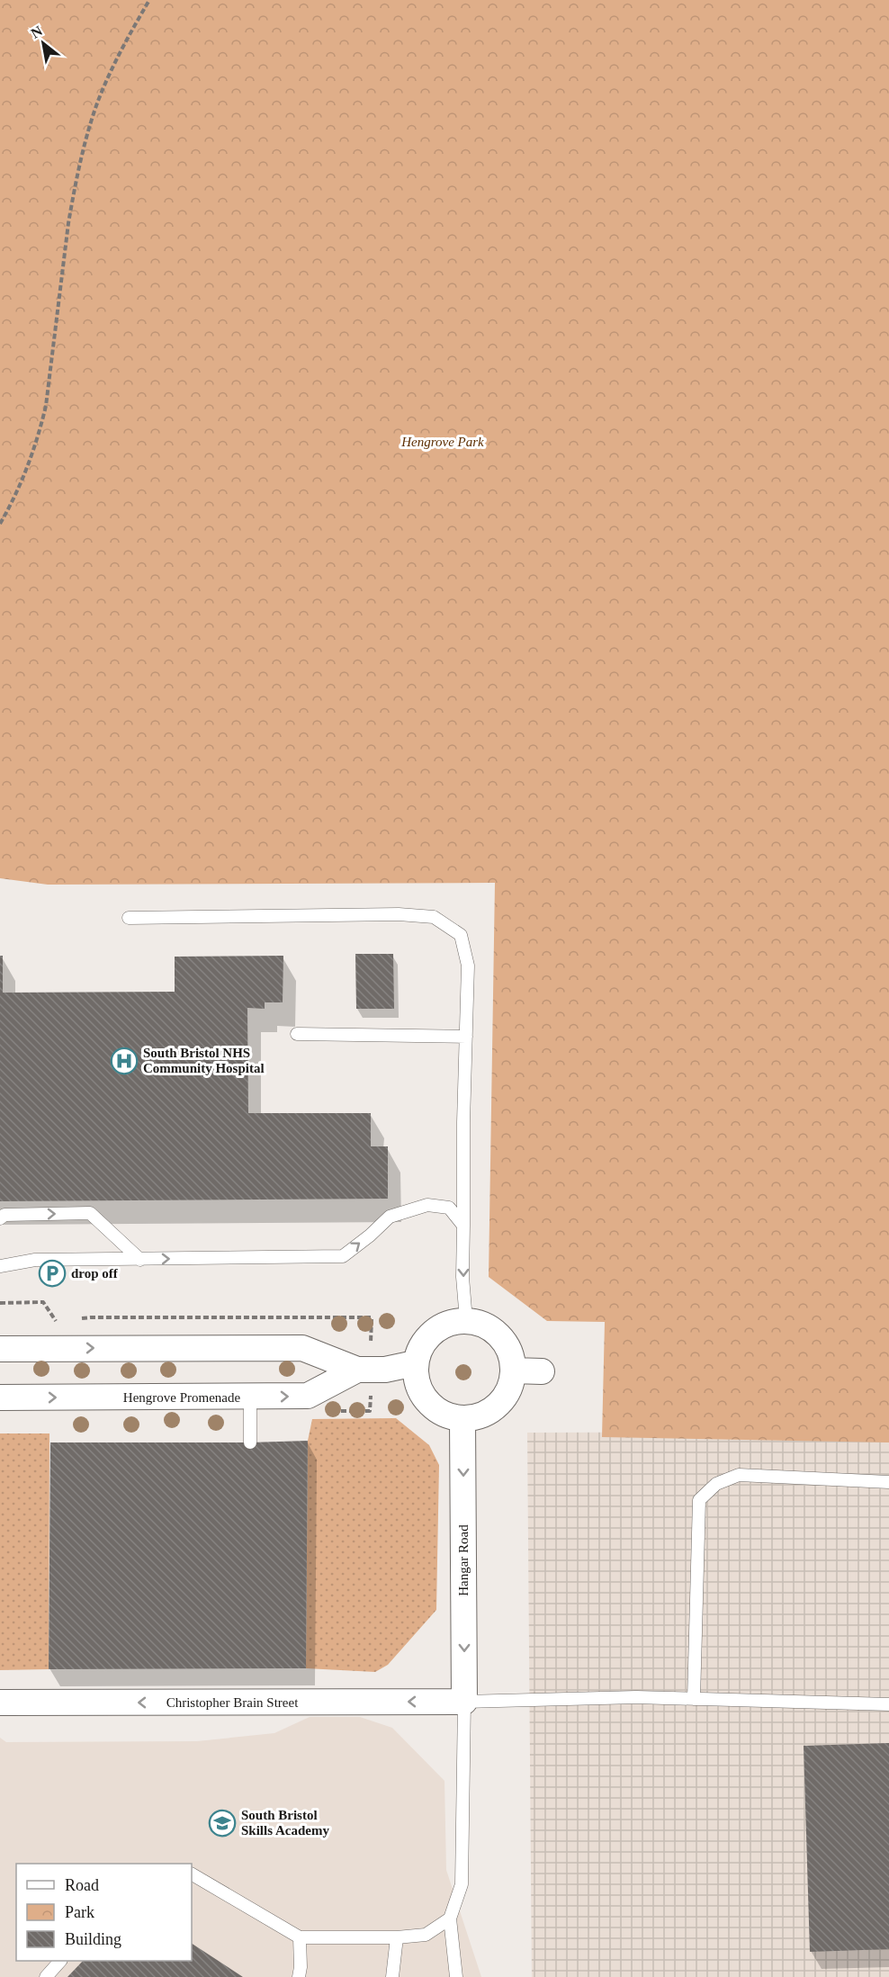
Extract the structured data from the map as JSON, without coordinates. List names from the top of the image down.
{
  "streets": {
    "street": ["Hengrove Promenade", "Hangar Road", "Christopher Brain Street"]
  },
  "crossings": [
    ["Hengrove Promenade", "Hangar Road"],
    ["Hangar Road", "Christopher Brain Street"]
  ],
  "one_way": ["Hengrove Promenade", "Hangar Road", "Christopher Brain Street"],
  "parks": ["Hengrove Park"],
  "places": {
    "hospital": ["South Bristol NHS Community Hospital"],
    "parking": ["drop off"],
    "school or university": ["South Bristol Skills Academy"]
  },
  "legend": ["Road", "Park", "Building"],
  "north": "top left"
}
